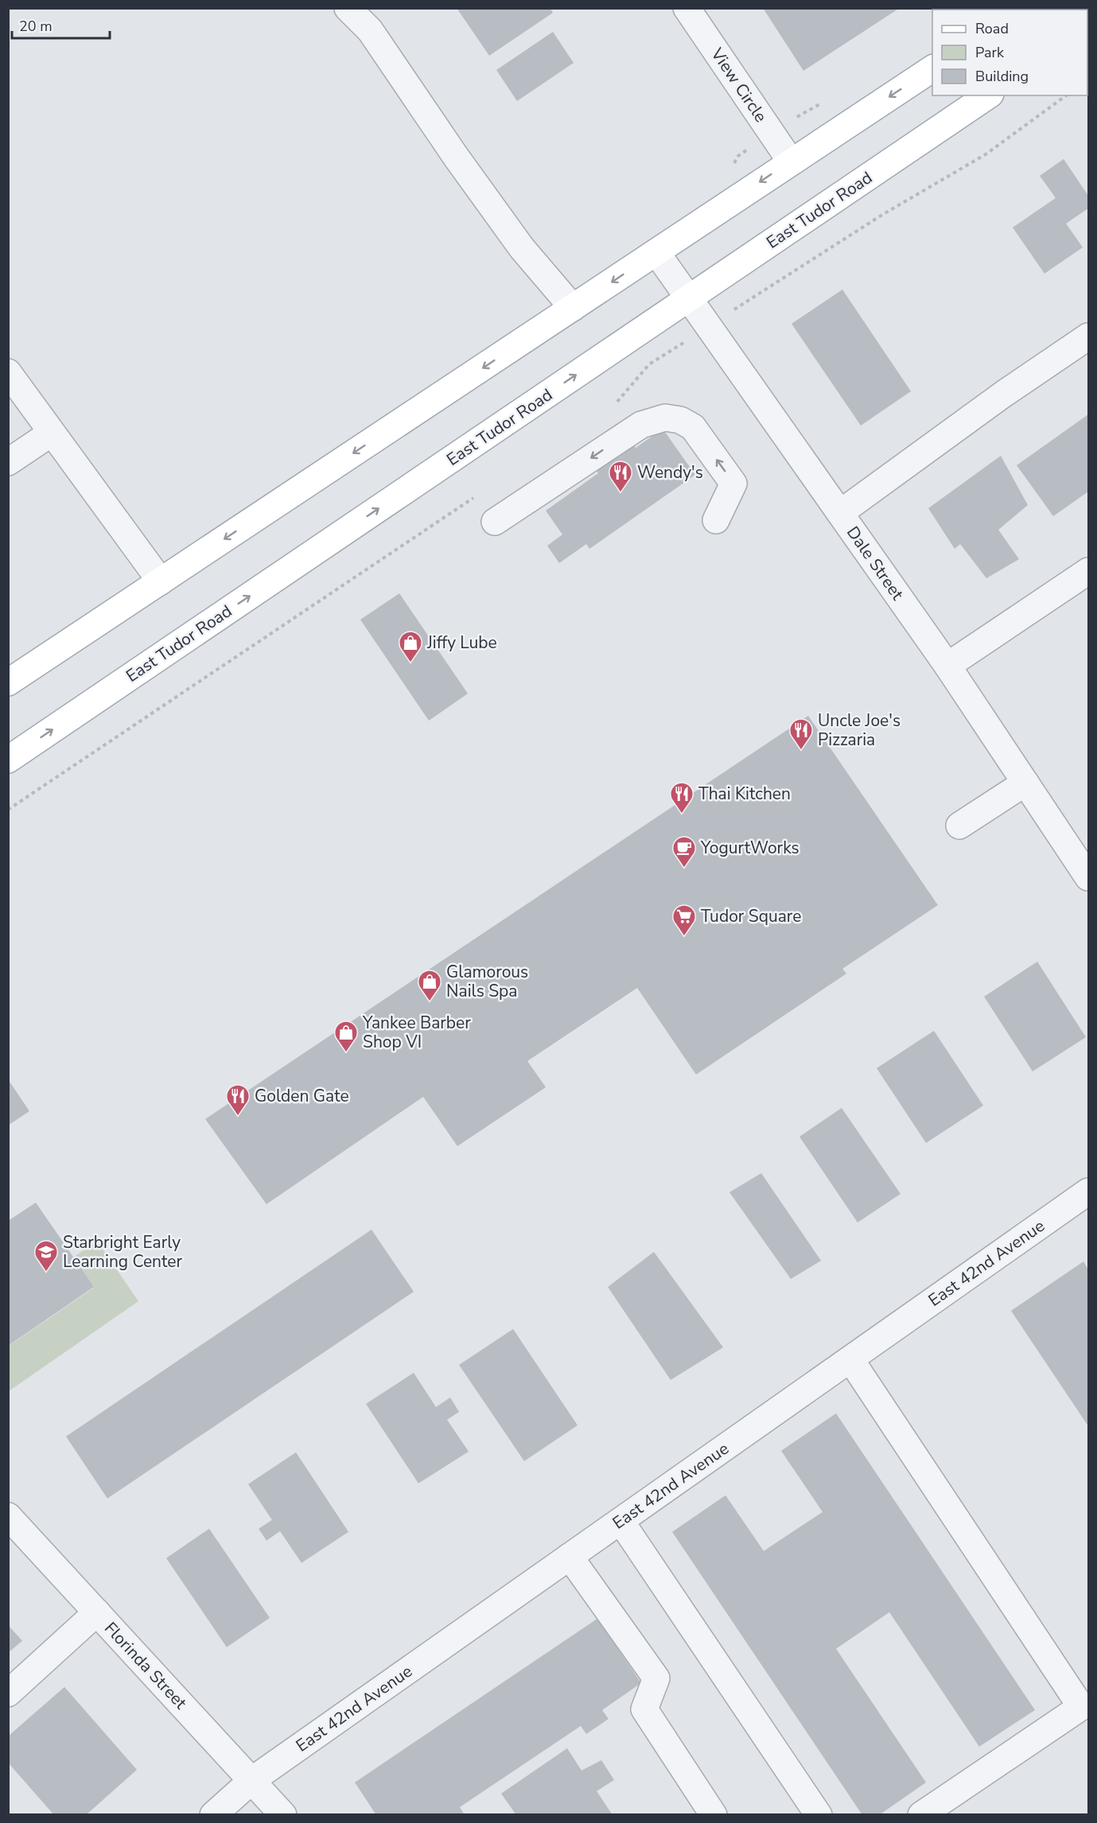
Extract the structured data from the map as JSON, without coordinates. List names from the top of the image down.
{
  "streets": {
    "main road": ["East Tudor Road"],
    "street": [
      "View Circle",
      "Dale Street",
      "East 42nd Avenue",
      "Florinda Street"
    ]
  },
  "crossings": [
    ["East Tudor Road", "Dale Street"],
    ["East 42nd Avenue", "Florinda Street"]
  ],
  "places": {
    "restaurant": [
      "Wendy's",
      "Uncle Joe's Pizzaria",
      "Thai Kitchen",
      "Golden Gate"
    ],
    "shop": ["Jiffy Lube", "Glamorous Nails Spa", "Yankee Barber Shop VI"],
    "cafe": ["YogurtWorks"],
    "supermarket": ["Tudor Square"],
    "school or university": ["Starbright Early Learning Center"]
  },
  "legend": ["Road", "Park", "Building"],
  "scale_bar": "20 m"
}
